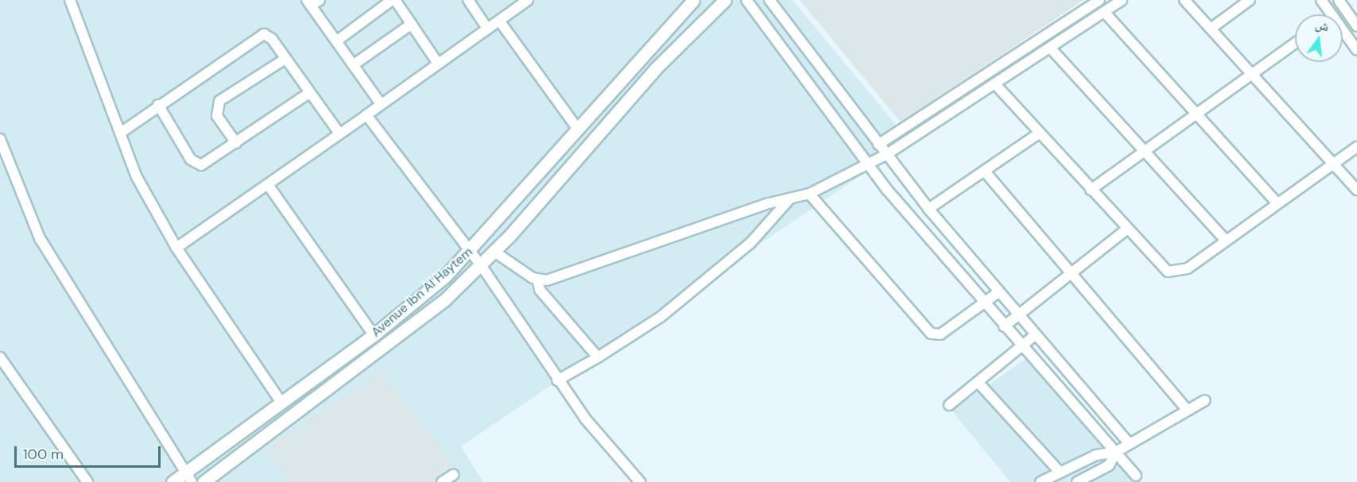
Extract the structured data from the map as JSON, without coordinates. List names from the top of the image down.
{
  "streets": {
    "street": ["Avenue Ibn Al Haytem"]
  },
  "scale_bar": "100 m",
  "north": "top"
}
